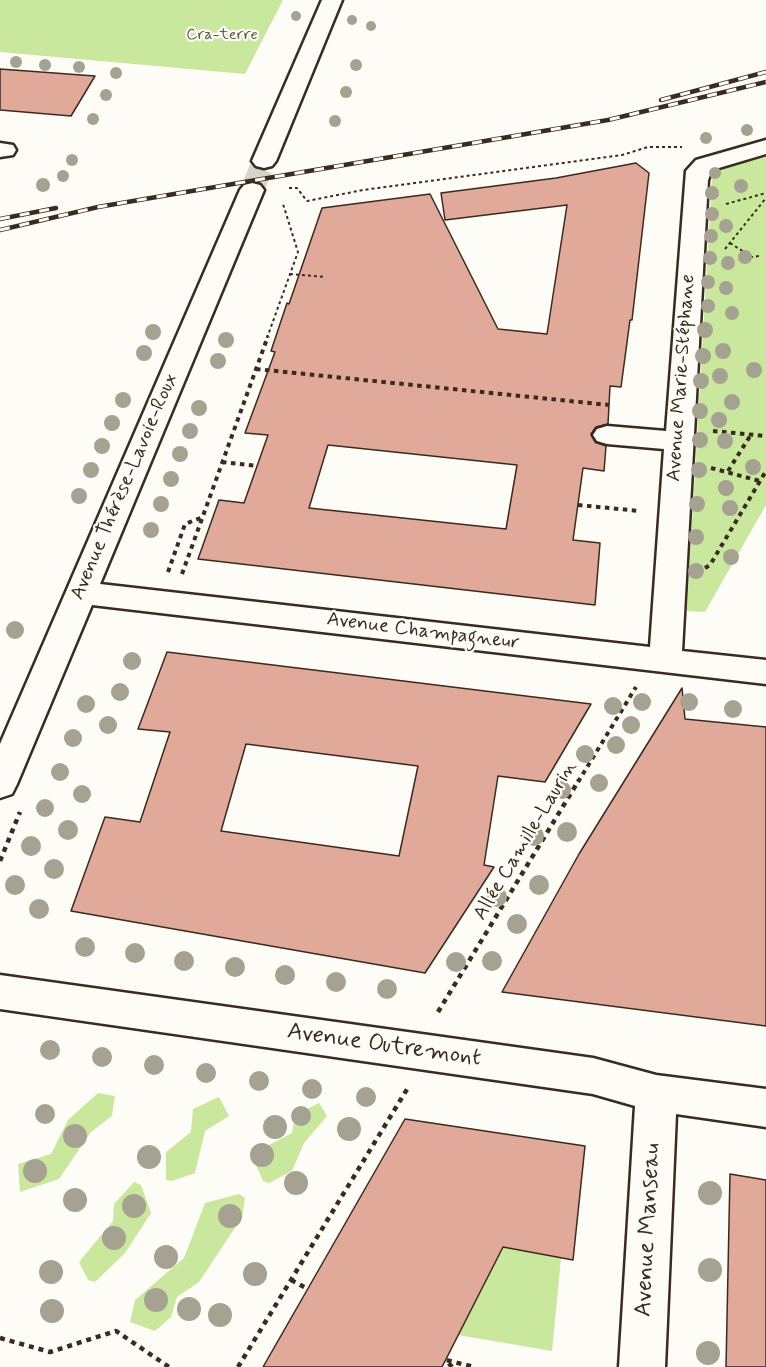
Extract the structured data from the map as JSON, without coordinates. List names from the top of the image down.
{
  "streets": {
    "street": [
      "Avenue Marie-Stéphane",
      "Avenue Thérèse-Lavoie-Roux",
      "Avenue Champagneur",
      "Avenue Outremont",
      "Avenue Manseau"
    ],
    "path": ["Allée Camille-Laurin"]
  },
  "crossings": [
    ["Avenue Marie-Stéphane", "Avenue Champagneur"],
    ["Avenue Thérèse-Lavoie-Roux", "Avenue Champagneur"],
    ["Avenue Outremont", "Avenue Manseau"]
  ],
  "parks": ["Cra-terre"]
}
